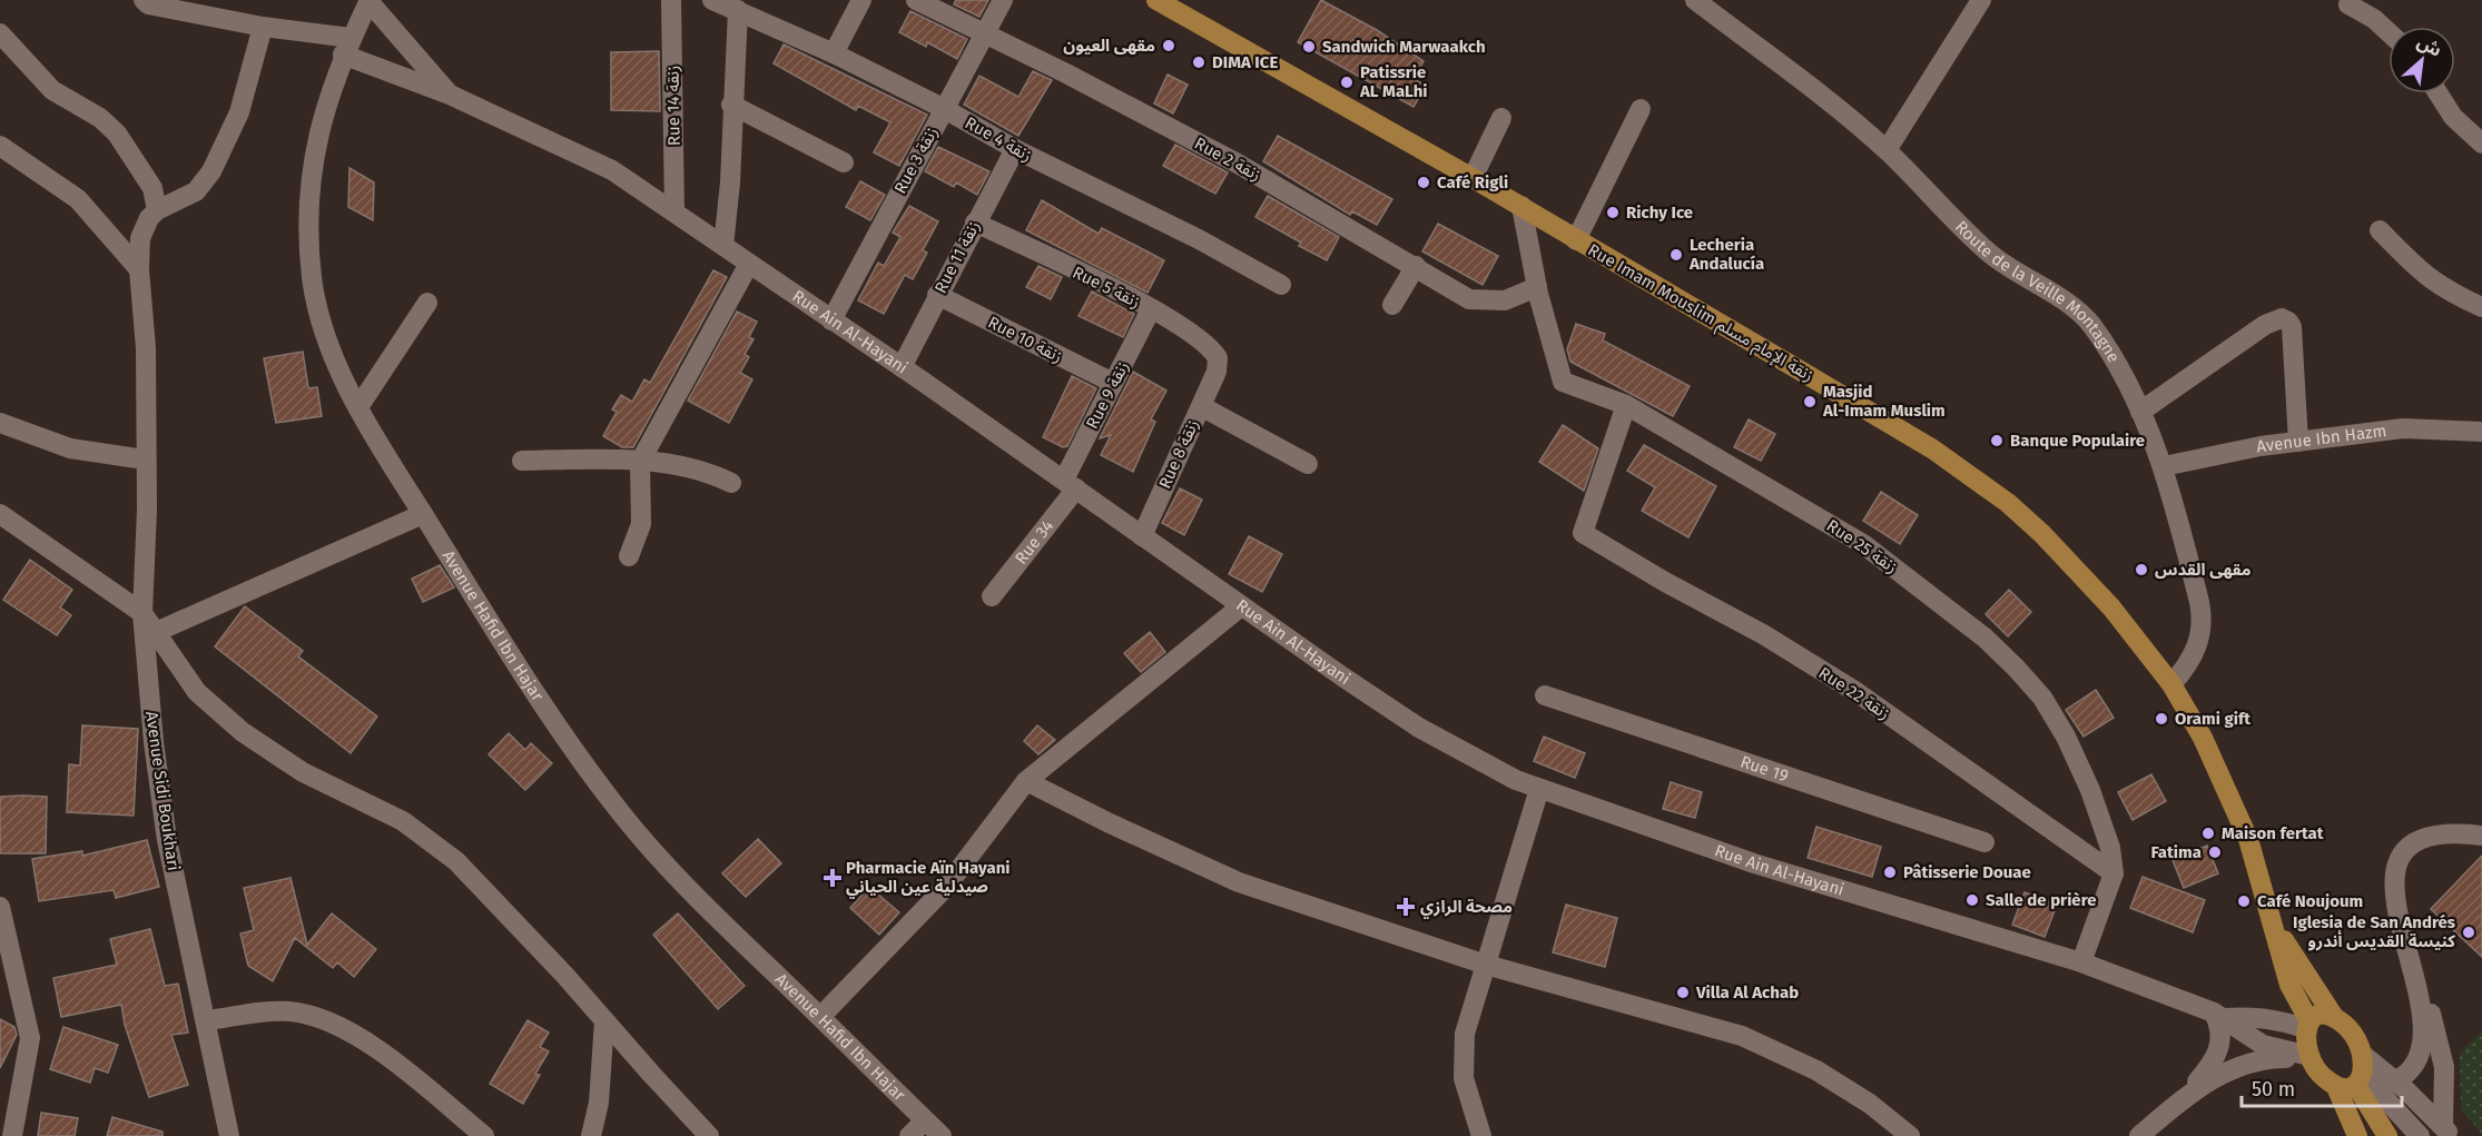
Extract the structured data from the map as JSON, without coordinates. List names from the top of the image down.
{
  "streets": {
    "main road": ["Rue Imam Mouslim زنقة الإمام مسلم"],
    "street": [
      "Rue 14 زنقة",
      "Rue 4 زنقة",
      "Rue 2 زنقة",
      "Rue 3 زنقة",
      "Rue 11 زنقة",
      "Rue 5 زنقة",
      "Route de la Veille Montagne",
      "Rue Ain Al-Hayani",
      "Rue 10 زنقة",
      "Rue 9 زنقة",
      "Avenue Ibn Hazm",
      "Rue 8 زنقة",
      "Rue 34",
      "Rue 25 زنقة",
      "Avenue Hafid Ibn Hajar",
      "Rue 22 زنقة",
      "Rue 19",
      "Avenue Sidi Boukhari"
    ]
  },
  "crossings": [
    ["Rue 14 زنقة", "Rue Ain Al-Hayani"],
    ["Rue 4 زنقة", "Rue 3 زنقة"],
    ["Rue 4 زنقة", "Rue 11 زنقة"],
    ["Rue 2 زنقة", "Rue 3 زنقة"],
    ["Rue 2 زنقة", "Rue 25 زنقة"],
    ["Rue 3 زنقة", "Rue Ain Al-Hayani"],
    ["Rue 11 زنقة", "Rue 5 زنقة"],
    ["Rue 11 زنقة", "Rue Ain Al-Hayani"],
    ["Rue 11 زنقة", "Rue 10 زنقة"],
    ["Rue 5 زنقة", "Rue 9 زنقة"],
    ["Rue 5 زنقة", "Rue 8 زنقة"],
    ["Route de la Veille Montagne", "Rue Imam Mouslim زنقة الإمام مسلم"],
    ["Route de la Veille Montagne", "Avenue Ibn Hazm"],
    ["Rue Imam Mouslim زنقة الإمام مسلم", "Rue Ain Al-Hayani"],
    ["Rue Imam Mouslim زنقة الإمام مسلم", "Rue 25 زنقة"],
    ["Rue Ain Al-Hayani", "Rue 9 زنقة"],
    ["Rue Ain Al-Hayani", "Rue 8 زنقة"],
    ["Rue Ain Al-Hayani", "Rue 34"],
    ["Rue Ain Al-Hayani", "Avenue Hafid Ibn Hajar"],
    ["Rue 10 زنقة", "Rue 9 زنقة"],
    ["Rue 9 زنقة", "Rue 34"],
    ["Rue 25 زنقة", "Rue 22 زنقة"]
  ],
  "places": {
    "other": [
      "مقهى العيون",
      "Sandwich Marwaakch",
      "DIMA ICE",
      "Patissrie AL MaLhi",
      "Café Rigli",
      "Richy Ice",
      "Lecheria Andalucía",
      "Masjid Al-Imam Muslim",
      "Banque Populaire",
      "مقهى القدس",
      "Orami gift",
      "Maison fertat",
      "Fatima",
      "Pâtisserie Douae",
      "Salle de prière",
      "Café Noujoum",
      "Iglesia de San Andrés كنيسة القديس أندرو",
      "Villa Al Achab"
    ],
    "health": ["Pharmacie Aïn Hayani صيدلية عين الحياني", "مصحة الرازي"]
  },
  "scale_bar": "50 m",
  "north": "top right"
}
